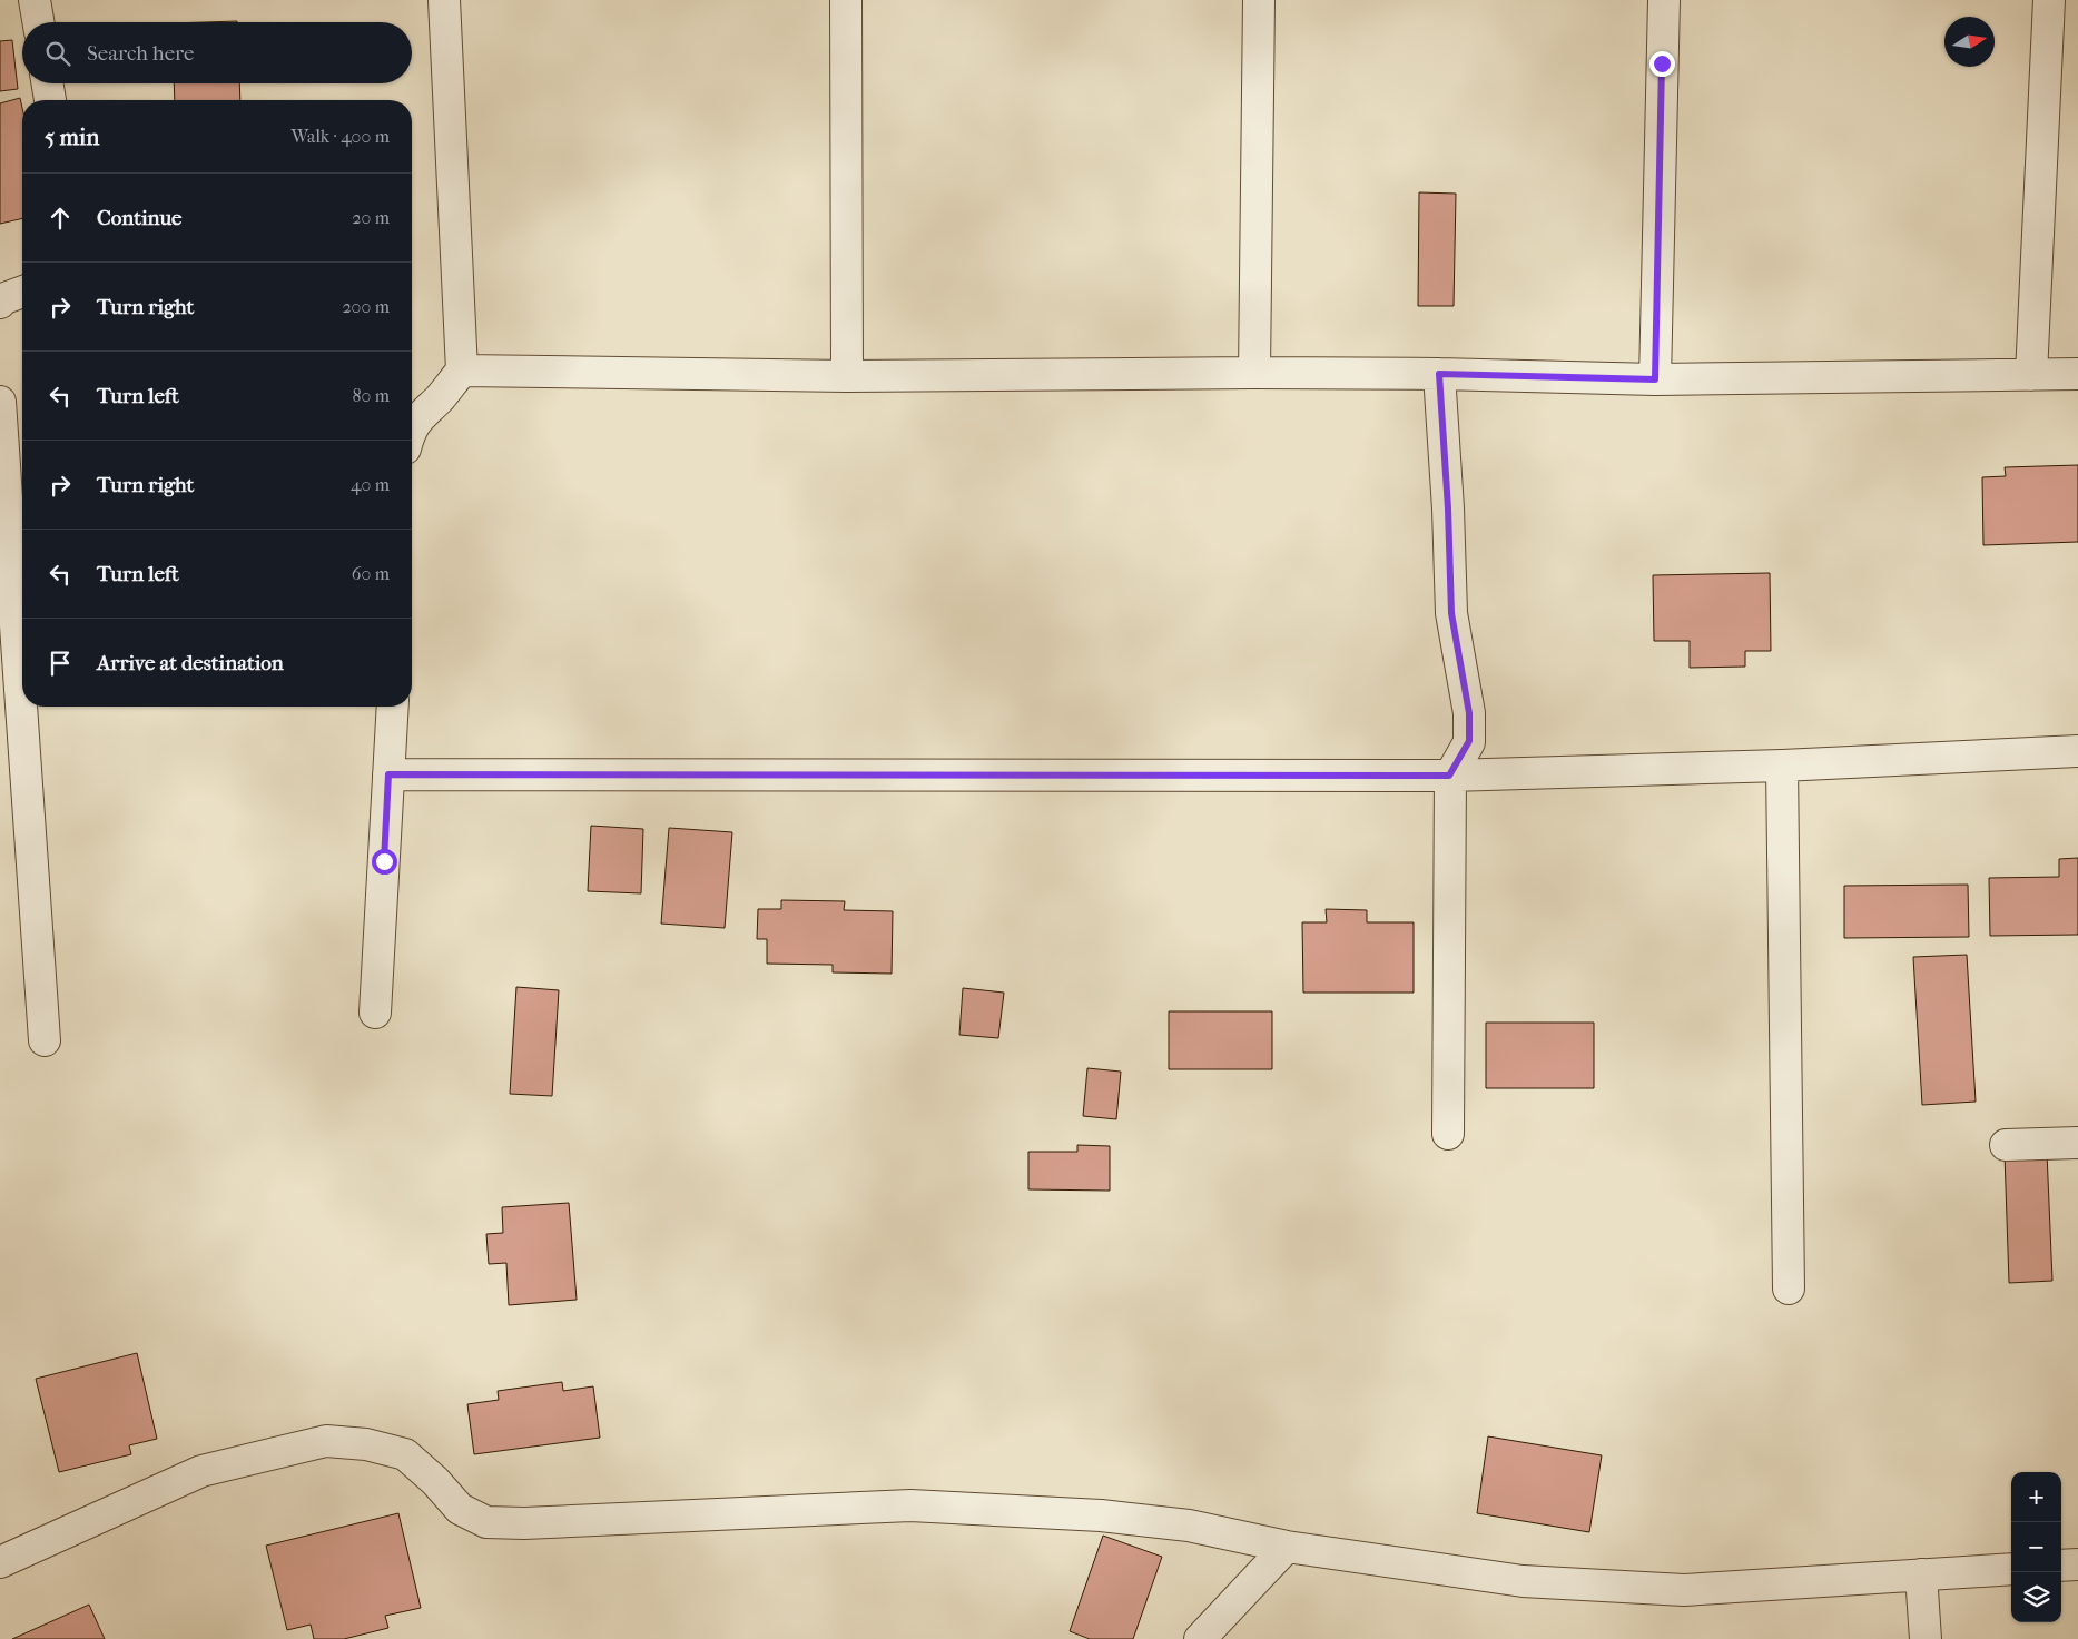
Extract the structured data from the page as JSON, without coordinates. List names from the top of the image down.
{
  "north": "right",
  "page": {
    "search": "Search here",
    "heading": ["5 min", "Walk · 400 m"],
    "list": [
      ["Continue", "20 m"],
      ["Turn right", "200 m"],
      ["Turn left", "80 m"],
      ["Turn right", "40 m"],
      ["Turn left", "60 m"],
      "Arrive at destination"
    ],
    "map_buttons": ["+", "−"]
  }
}
